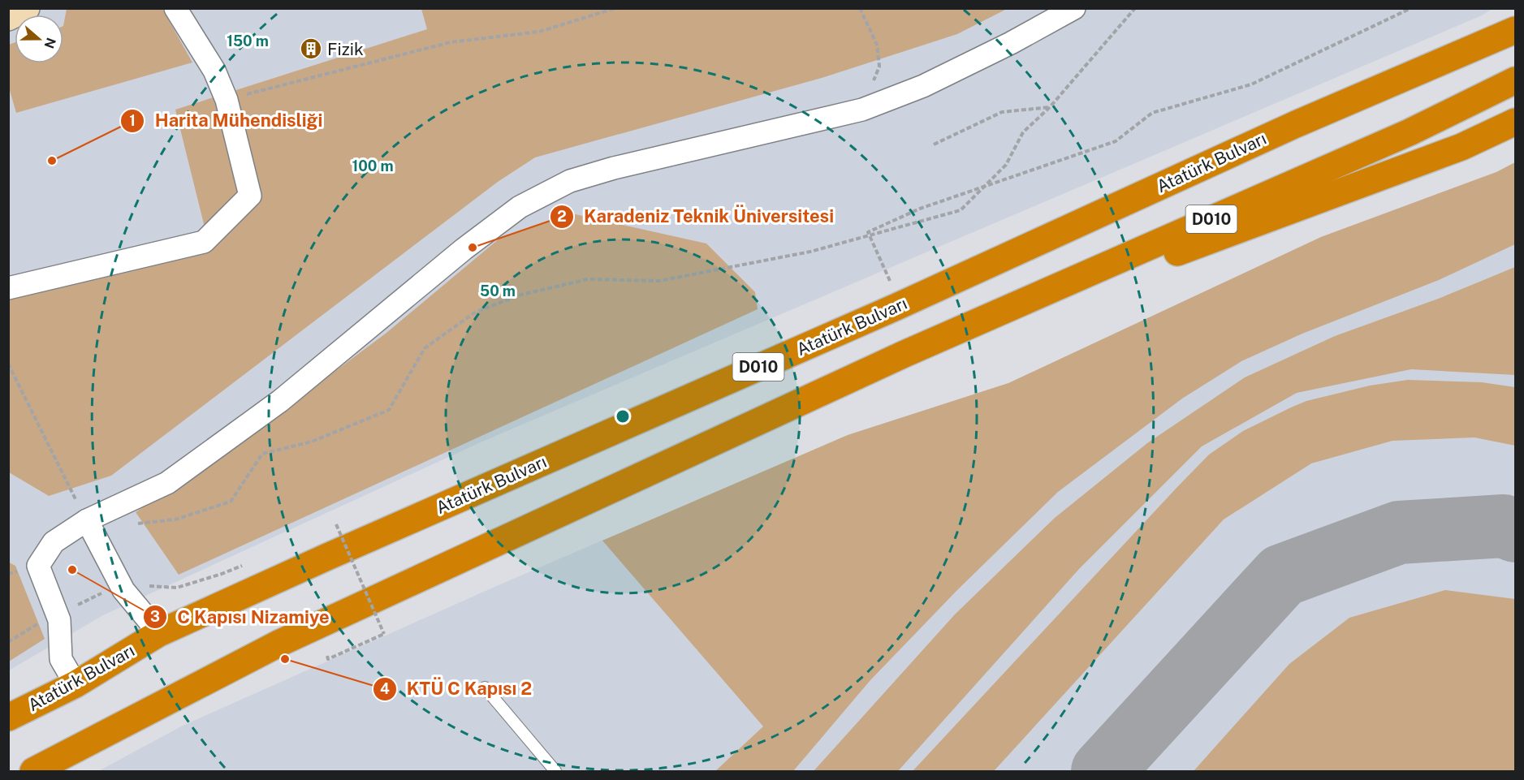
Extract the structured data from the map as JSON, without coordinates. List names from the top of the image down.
{
  "streets": {
    "highway": ["Atatürk Bulvarı", "D010"]
  },
  "places": {
    "building": ["Fizik"],
    "other": [
      "Harita Mühendisliği",
      "Karadeniz Teknik Üniversitesi",
      "C Kapısı Nizamiye",
      "KTÜ C Kapısı 2"
    ]
  },
  "north": "right",
  "rings": ["150 m", "100 m", "50 m"]
}
